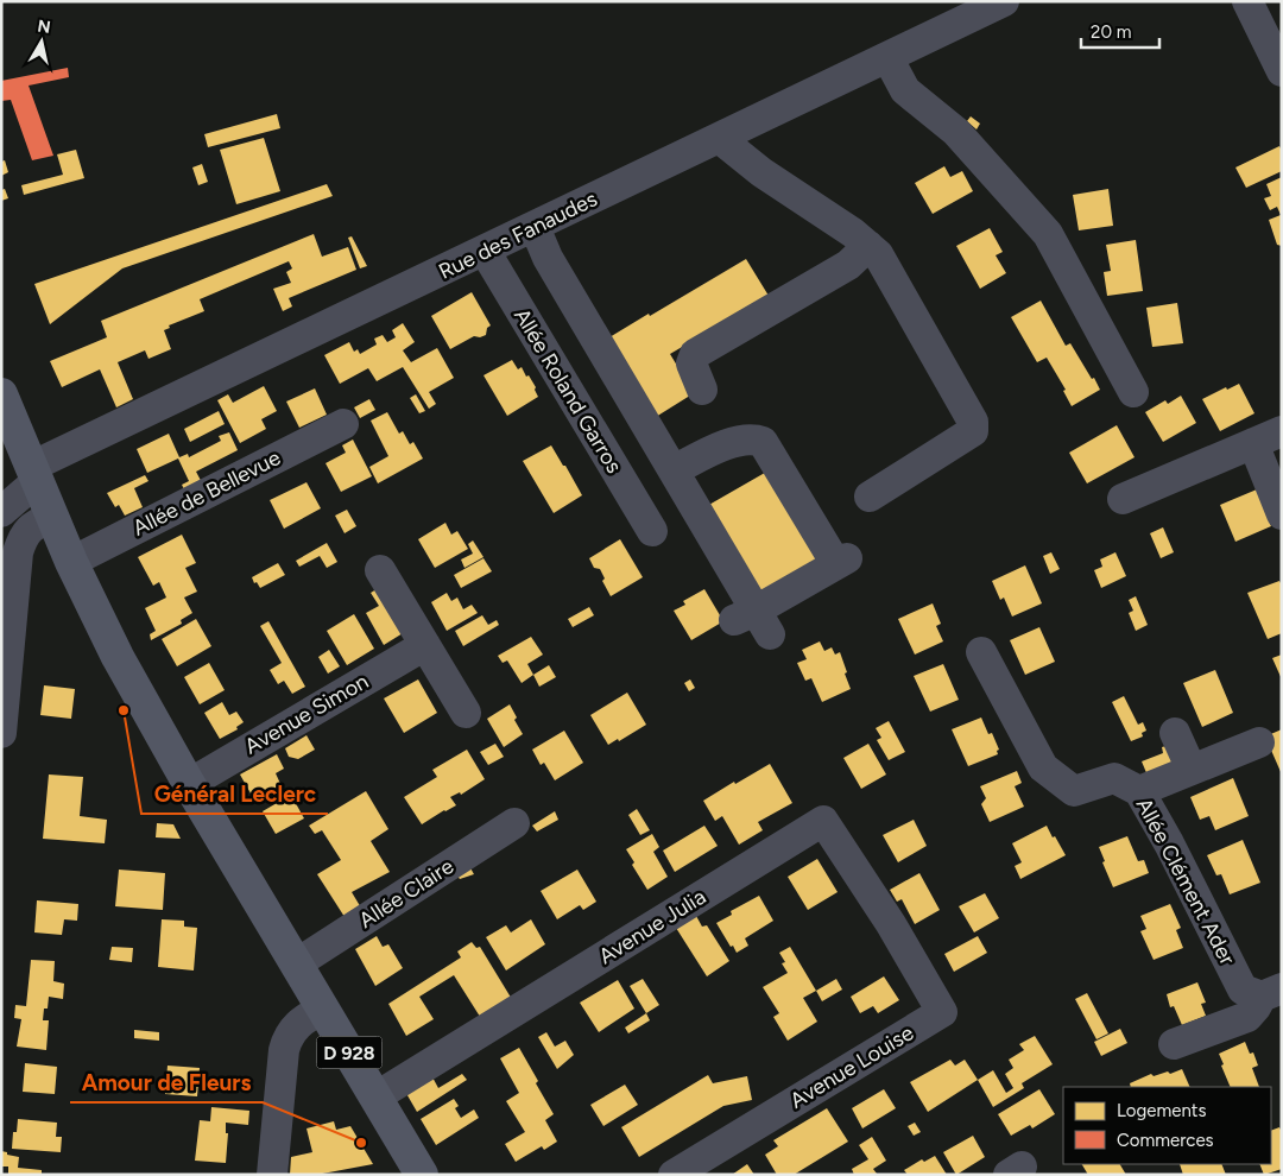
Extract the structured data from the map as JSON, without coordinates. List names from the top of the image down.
{
  "streets": {
    "main road": ["D 928"],
    "street": [
      "Rue des Fanaudes",
      "Allée Roland Garros",
      "Allée de Bellevue",
      "Avenue Simon",
      "Allée Clément Ader",
      "Allée Claire",
      "Avenue Julia",
      "Avenue Louise"
    ]
  },
  "crossings": [
    ["Rue des Fanaudes", "Allée Roland Garros"],
    ["Rue des Fanaudes", "D 928"],
    ["Allée de Bellevue", "D 928"],
    ["Avenue Simon", "D 928"],
    ["Allée Claire", "D 928"],
    ["Avenue Julia", "D 928"],
    ["Avenue Julia", "Avenue Louise"]
  ],
  "places": ["Général Leclerc", "Amour de Fleurs"],
  "legend": ["Logements", "Commerces"],
  "scale_bar": "20 m",
  "north": "top"
}
